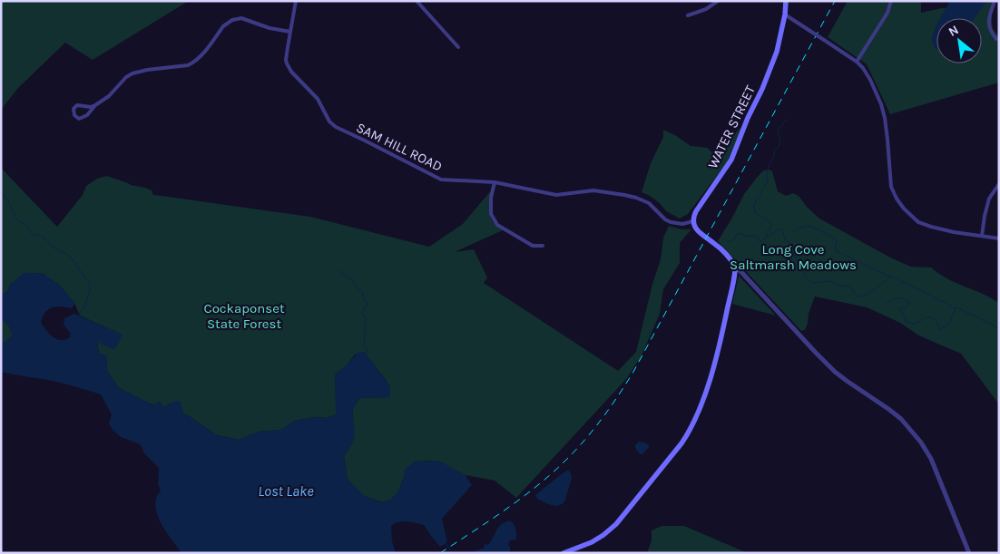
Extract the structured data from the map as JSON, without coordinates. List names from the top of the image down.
{
  "streets": {
    "main road": ["WATER STREET"],
    "street": ["SAM HILL ROAD"]
  },
  "crossings": [
    ["WATER STREET", "SAM HILL ROAD"]
  ],
  "water": ["Lost Lake"],
  "parks": ["Long Cove Saltmarsh Meadows", "Cockaponset State Forest"],
  "north": "top left"
}
